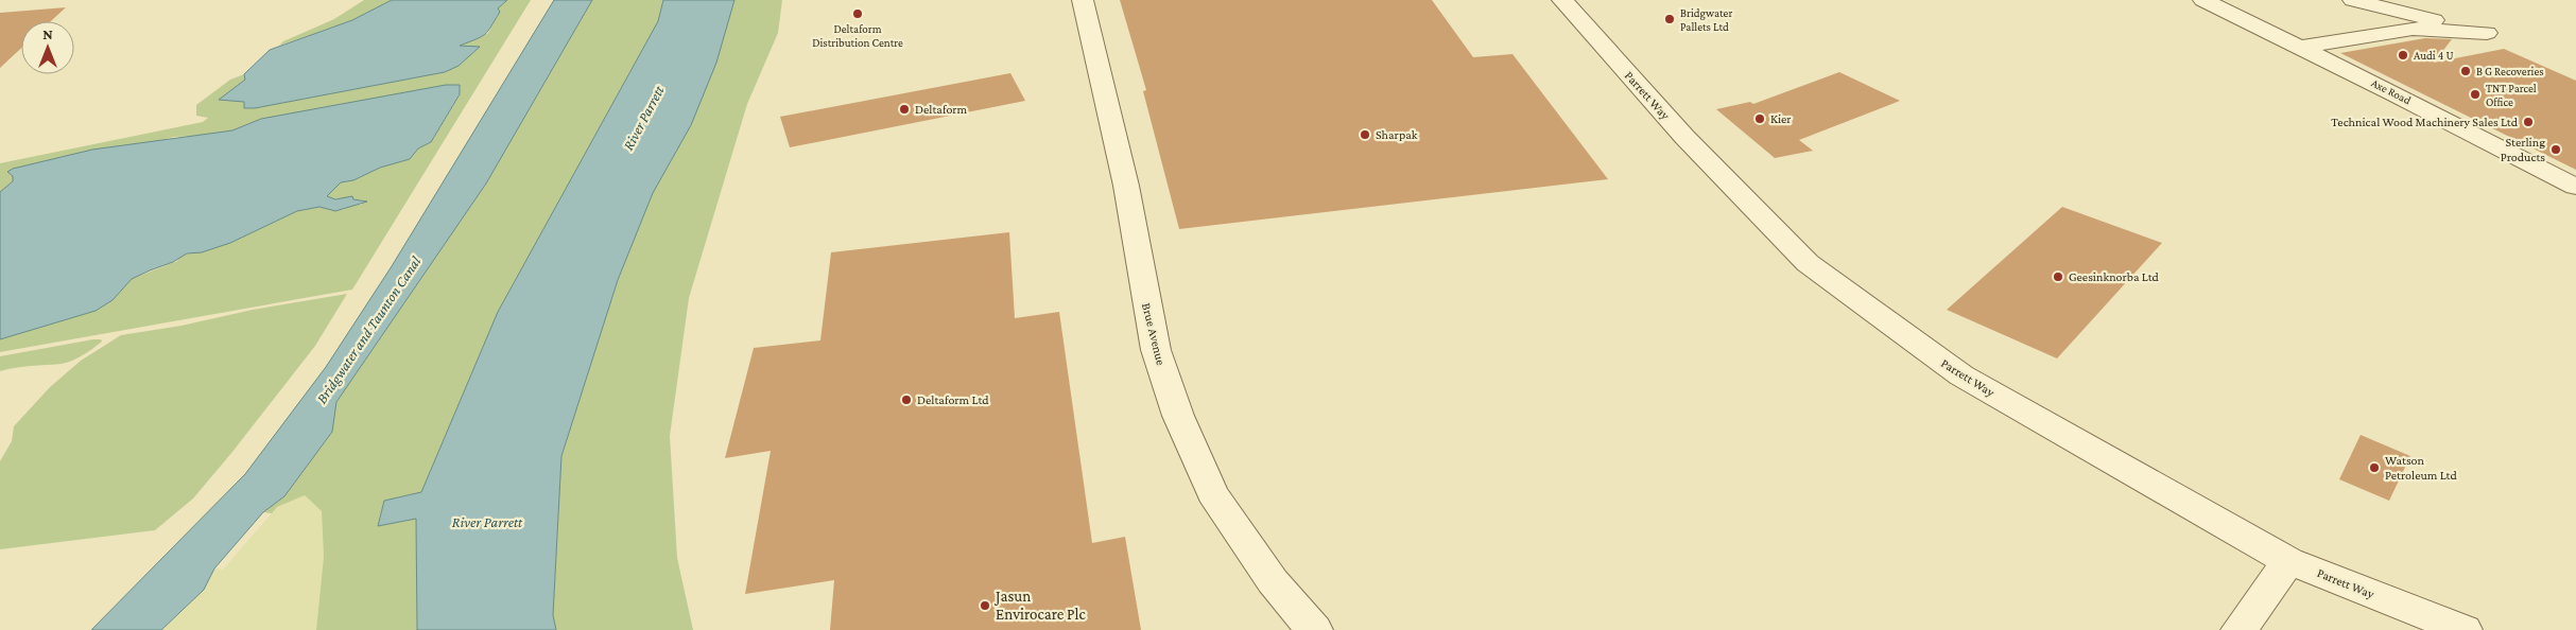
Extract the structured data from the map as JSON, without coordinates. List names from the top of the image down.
{
  "streets": {
    "street": ["Axe Road", "Parrett Way", "Brue Avenue"]
  },
  "water": ["River Parrett", "Bridgwater and Taunton Canal"],
  "places": [
    "Deltaform Distribution Centre",
    "Bridgwater Pallets Ltd",
    "Audi 4 U",
    "B G Recoveries",
    "TNT Parcel Office",
    "Deltaform",
    "Kier",
    "Technical Wood Machinery Sales Ltd",
    "Sharpak",
    "Sterling Products",
    "Geesinknorba Ltd",
    "Deltaform Ltd",
    "Watson Petroleum Ltd",
    "Jasun Envirocare Plc"
  ],
  "north": "top"
}
